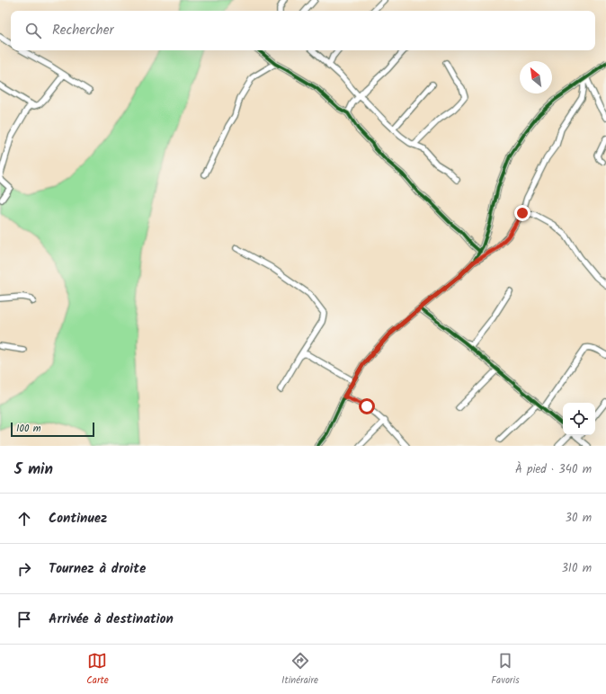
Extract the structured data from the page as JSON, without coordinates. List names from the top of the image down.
{
  "scale_bar": "100 m",
  "north": "top left",
  "page": {
    "search": "Rechercher",
    "scale": "100 m",
    "heading": ["5 min", "À pied · 340 m"],
    "list": [
      ["Continuez", "30 m"],
      ["Tournez à droite", "310 m"],
      "Arrivée à destination"
    ],
    "nav": ["Carte", "Itinéraire", "Favoris"]
  }
}
